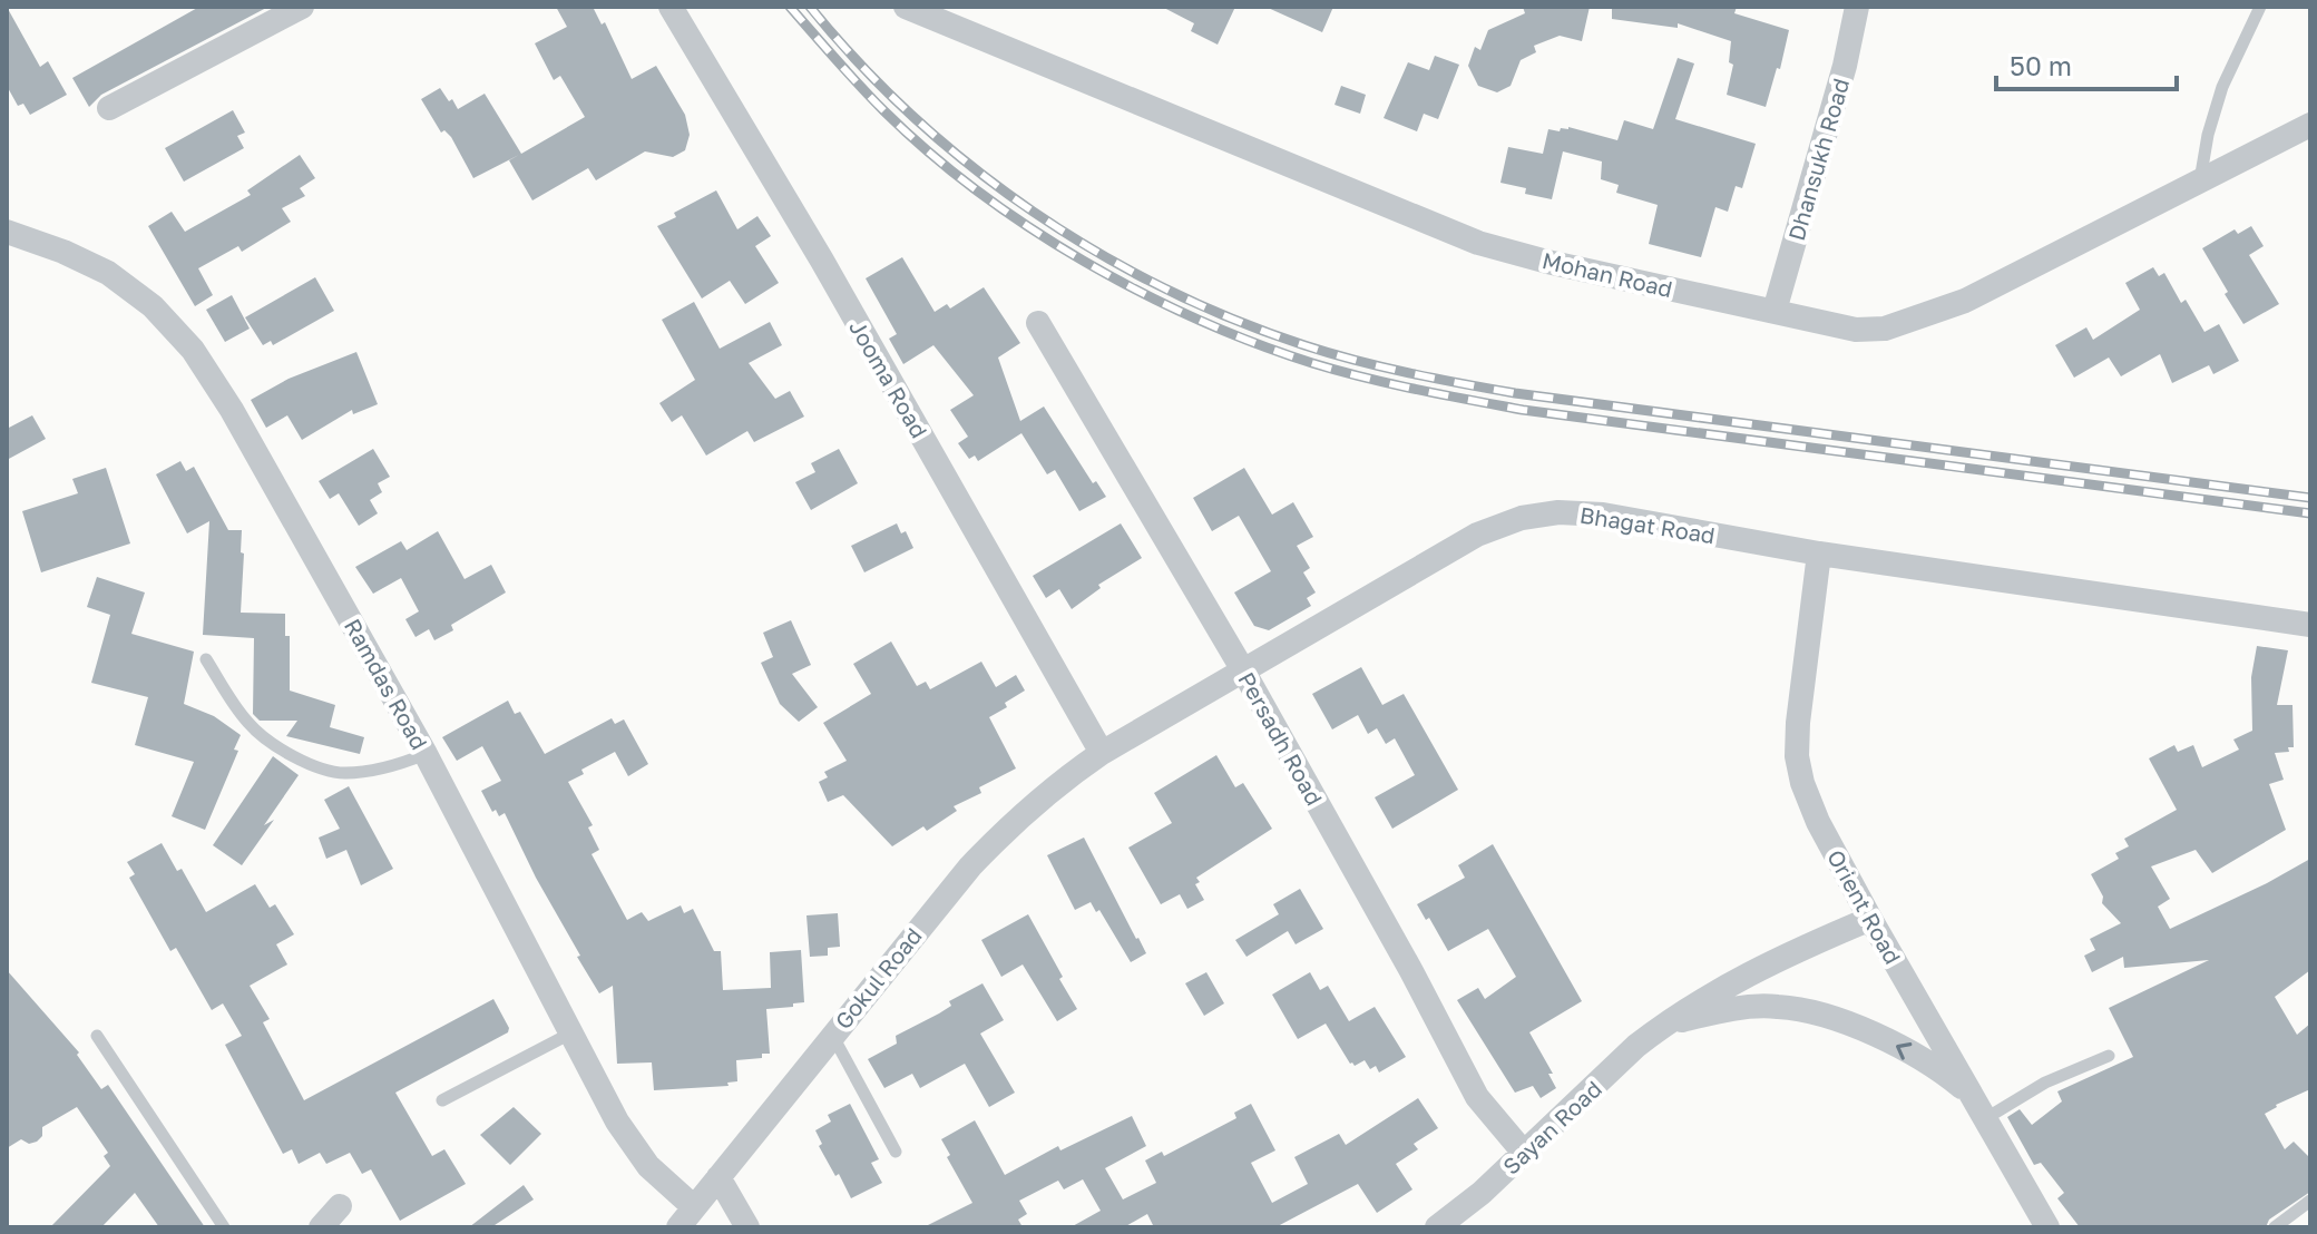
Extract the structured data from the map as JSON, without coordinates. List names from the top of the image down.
{
  "streets": {
    "street": [
      "Dhansukh Road",
      "Mohan Road",
      "Jooma Road",
      "Bhagat Road",
      "Ramdas Road",
      "Persadh Road",
      "Orient Road",
      "Gokul Road",
      "Sayan Road"
    ]
  },
  "crossings": [
    ["Dhansukh Road", "Mohan Road"],
    ["Jooma Road", "Bhagat Road"],
    ["Jooma Road", "Gokul Road"],
    ["Bhagat Road", "Persadh Road"],
    ["Bhagat Road", "Orient Road"],
    ["Bhagat Road", "Gokul Road"],
    ["Ramdas Road", "Gokul Road"],
    ["Persadh Road", "Sayan Road"],
    ["Orient Road", "Sayan Road"]
  ],
  "one_way": ["Sayan Road"],
  "scale_bar": "50 m"
}
